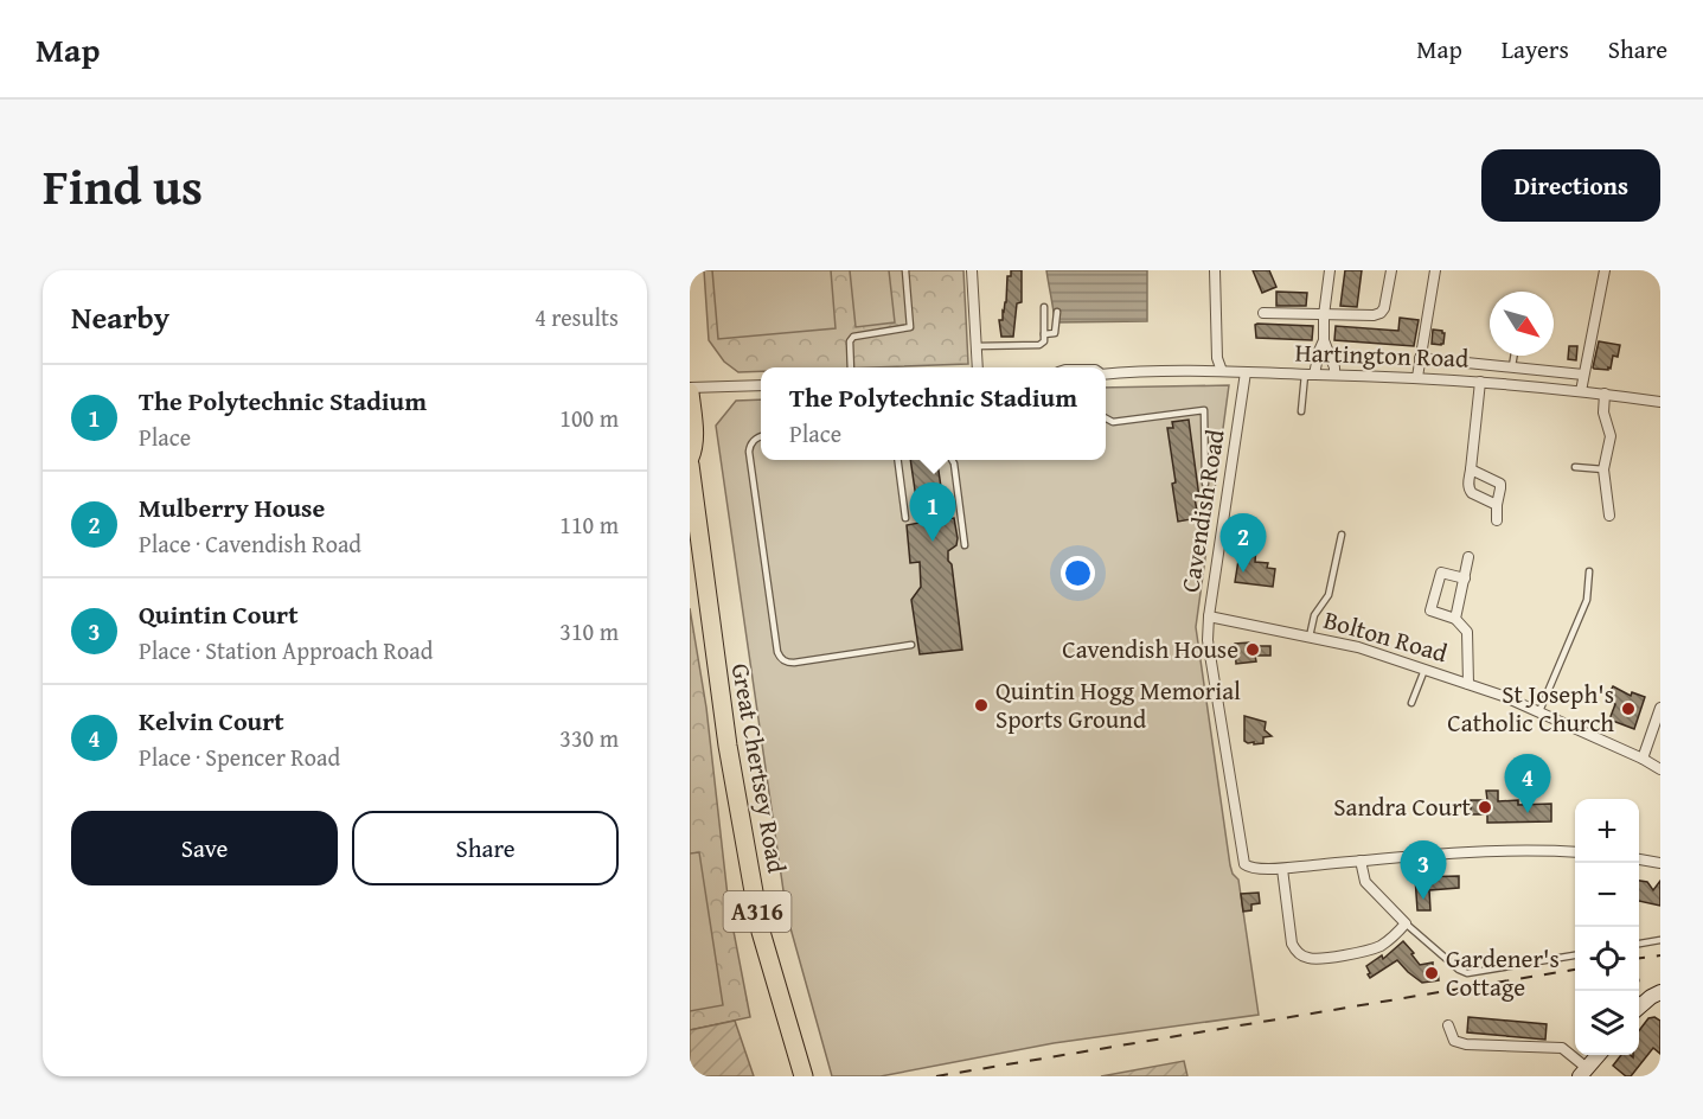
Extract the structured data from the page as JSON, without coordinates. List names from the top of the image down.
{
  "streets": {
    "highway": ["Great Chertsey Road", "A316"],
    "street": ["Hartington Road", "Cavendish Road", "Bolton Road"]
  },
  "crossings": [
    ["Hartington Road", "Cavendish Road"],
    ["Cavendish Road", "Bolton Road"]
  ],
  "places": [
    "Cavendish House",
    "Quintin Hogg Memorial Sports Ground",
    "St Joseph's Catholic Church",
    "Sandra Court",
    "Gardener's Cottage"
  ],
  "north": "bottom right",
  "page": {
    "header": "Map",
    "nav": ["Map", "Layers", "Share"],
    "title": "Find us",
    "buttons": [
      "Directions",
      ["Save", "Share"]
    ],
    "heading": ["Nearby", "4 results"],
    "list": [
      {
        "mark": "1",
        "name": "The Polytechnic Stadium",
        "note": "Place",
        "value": "100 m"
      },
      {
        "mark": "2",
        "name": "Mulberry House",
        "note": "Place · Cavendish Road",
        "value": "110 m"
      },
      {
        "mark": "3",
        "name": "Quintin Court",
        "note": "Place · Station Approach Road",
        "value": "310 m"
      },
      {
        "mark": "4",
        "name": "Kelvin Court",
        "note": "Place · Spencer Road",
        "value": "330 m"
      }
    ],
    "popup": ["The Polytechnic Stadium", "Place"],
    "pins": [
      "1",
      "2",
      "4",
      "3"
    ],
    "map_buttons": ["+", "−"]
  }
}
